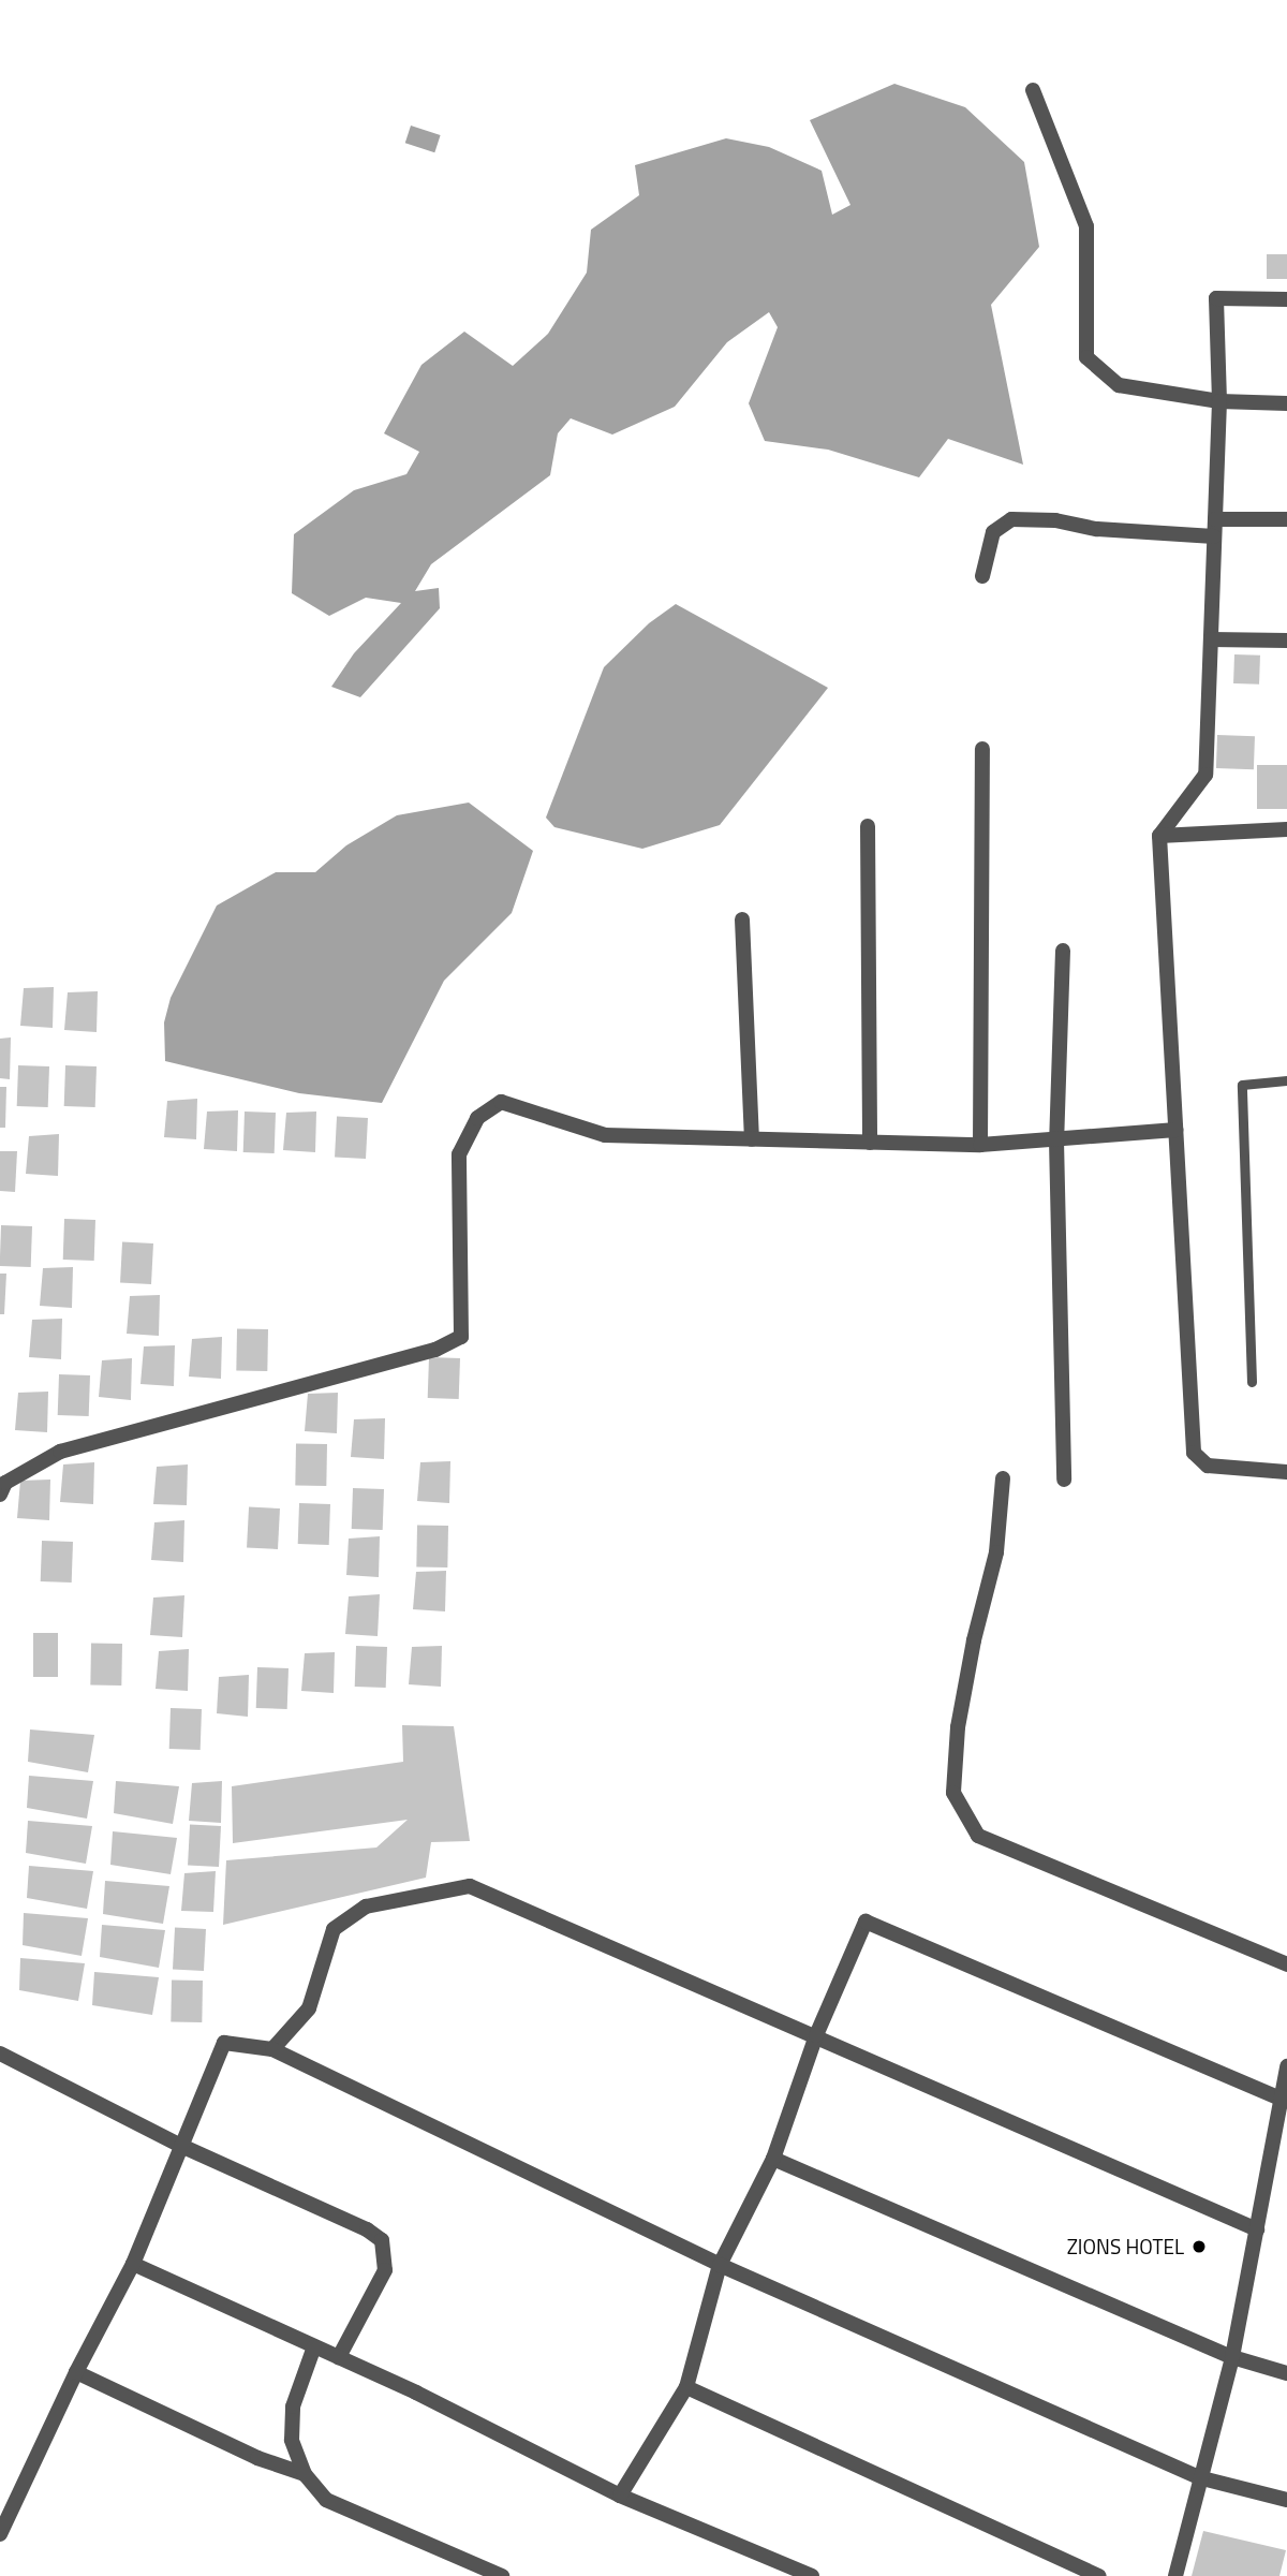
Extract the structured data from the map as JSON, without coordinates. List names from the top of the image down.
{
  "places": ["ZIONS HOTEL"]
}
